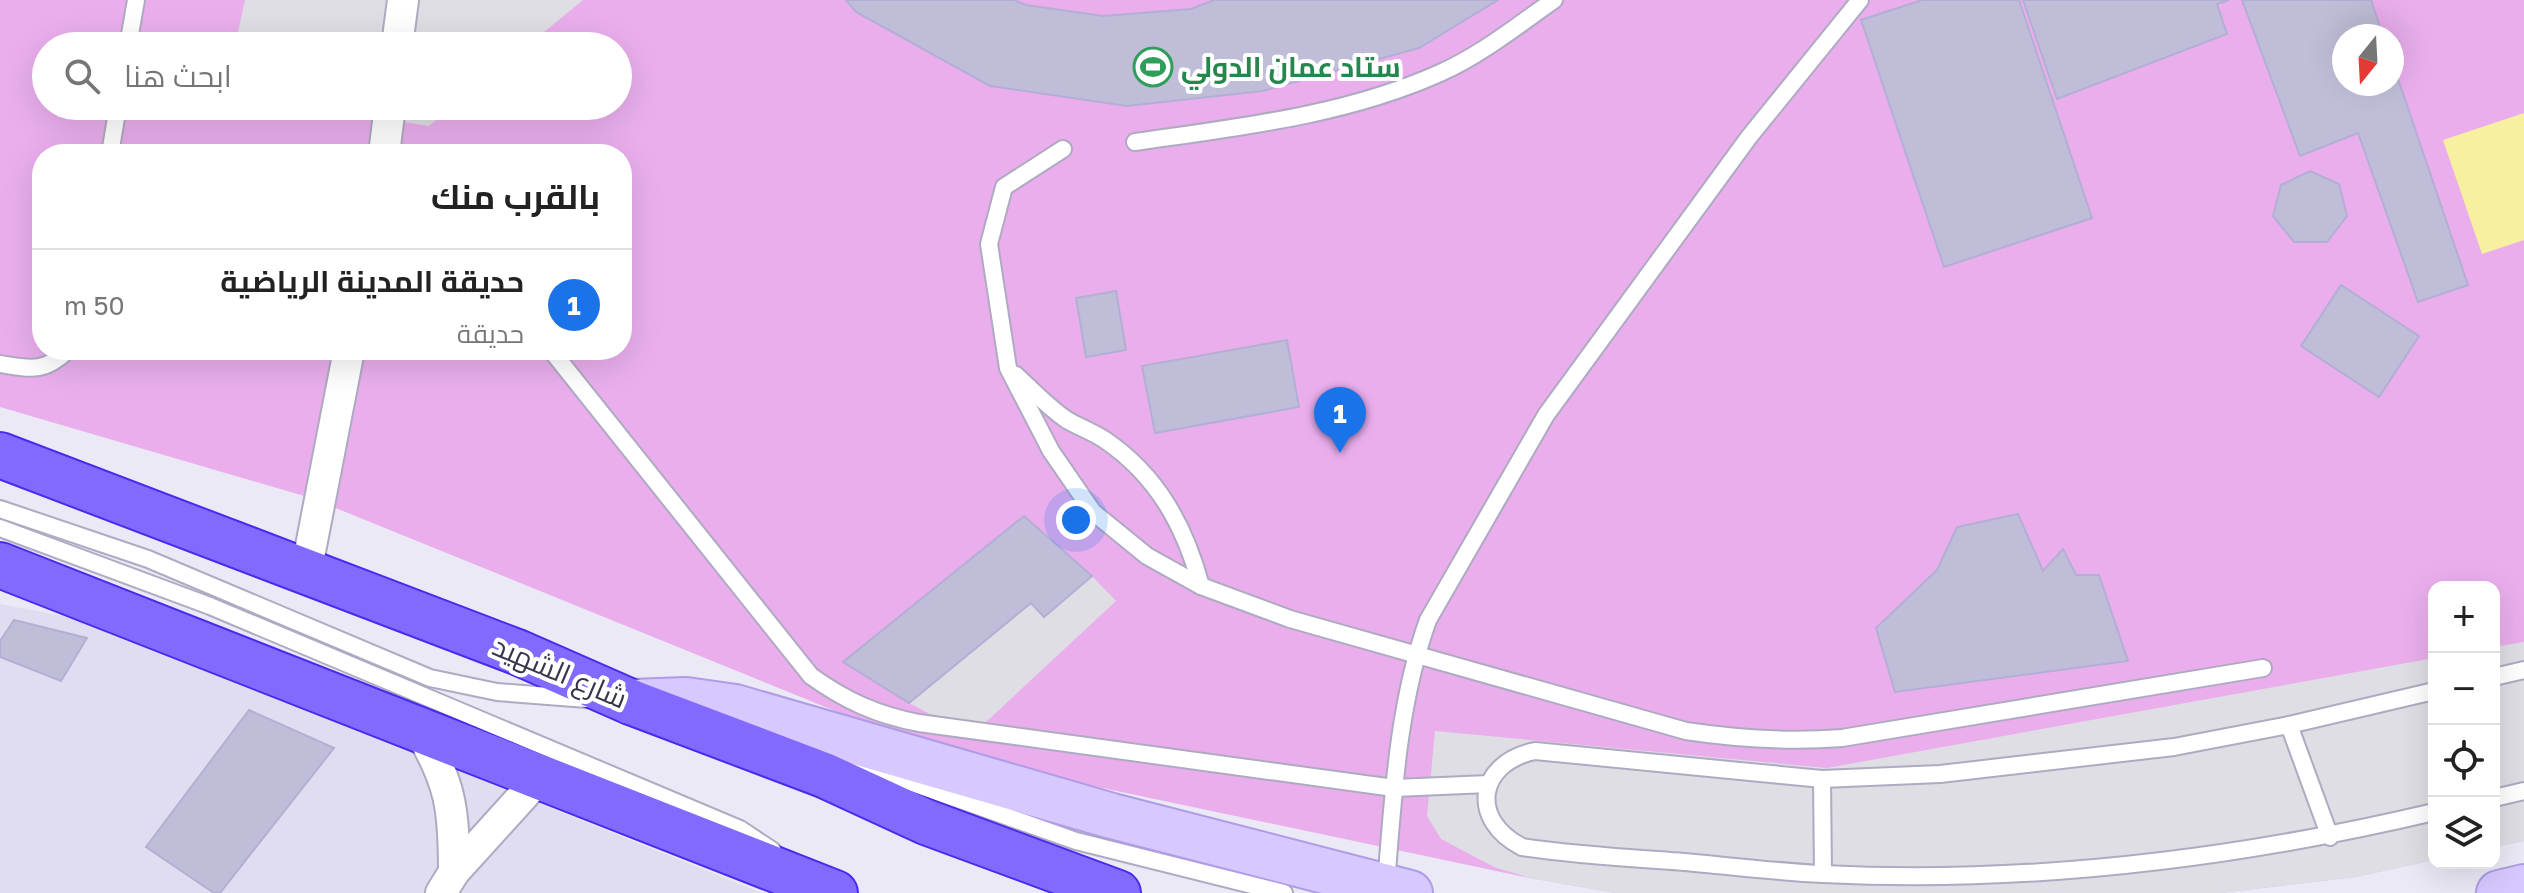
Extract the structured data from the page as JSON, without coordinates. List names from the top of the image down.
{
  "streets": {
    "highway": ["شارع الشهيد"]
  },
  "places": {
    "sports": ["ستاد عمان الدولي"]
  },
  "north": "bottom",
  "page": {
    "search": "ابحث هنا",
    "heading": "بالقرب منك",
    "list": [
      {
        "mark": "1",
        "name": "حديقة المدينة الرياضية",
        "note": "حديقة",
        "value": "50 m"
      }
    ],
    "pins": "1",
    "map_buttons": ["+", "−"]
  }
}
